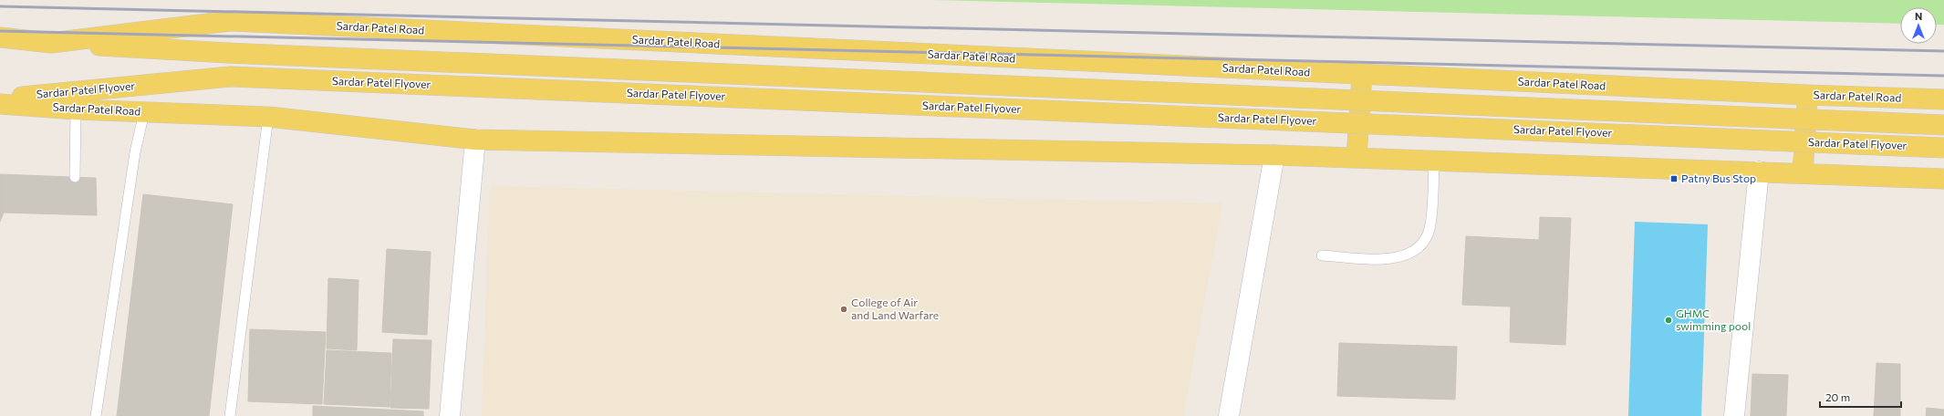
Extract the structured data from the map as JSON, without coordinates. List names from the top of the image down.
{
  "streets": {
    "main road": ["Sardar Patel Road", "Sardar Patel Flyover"]
  },
  "crossings": [
    ["Sardar Patel Road", "Sardar Patel Flyover"]
  ],
  "places": {
    "transit": ["Patny Bus Stop"],
    "other": ["College of Air and Land Warfare", "GHMC swimming pool"]
  },
  "scale_bar": "20 m",
  "north": "top"
}
